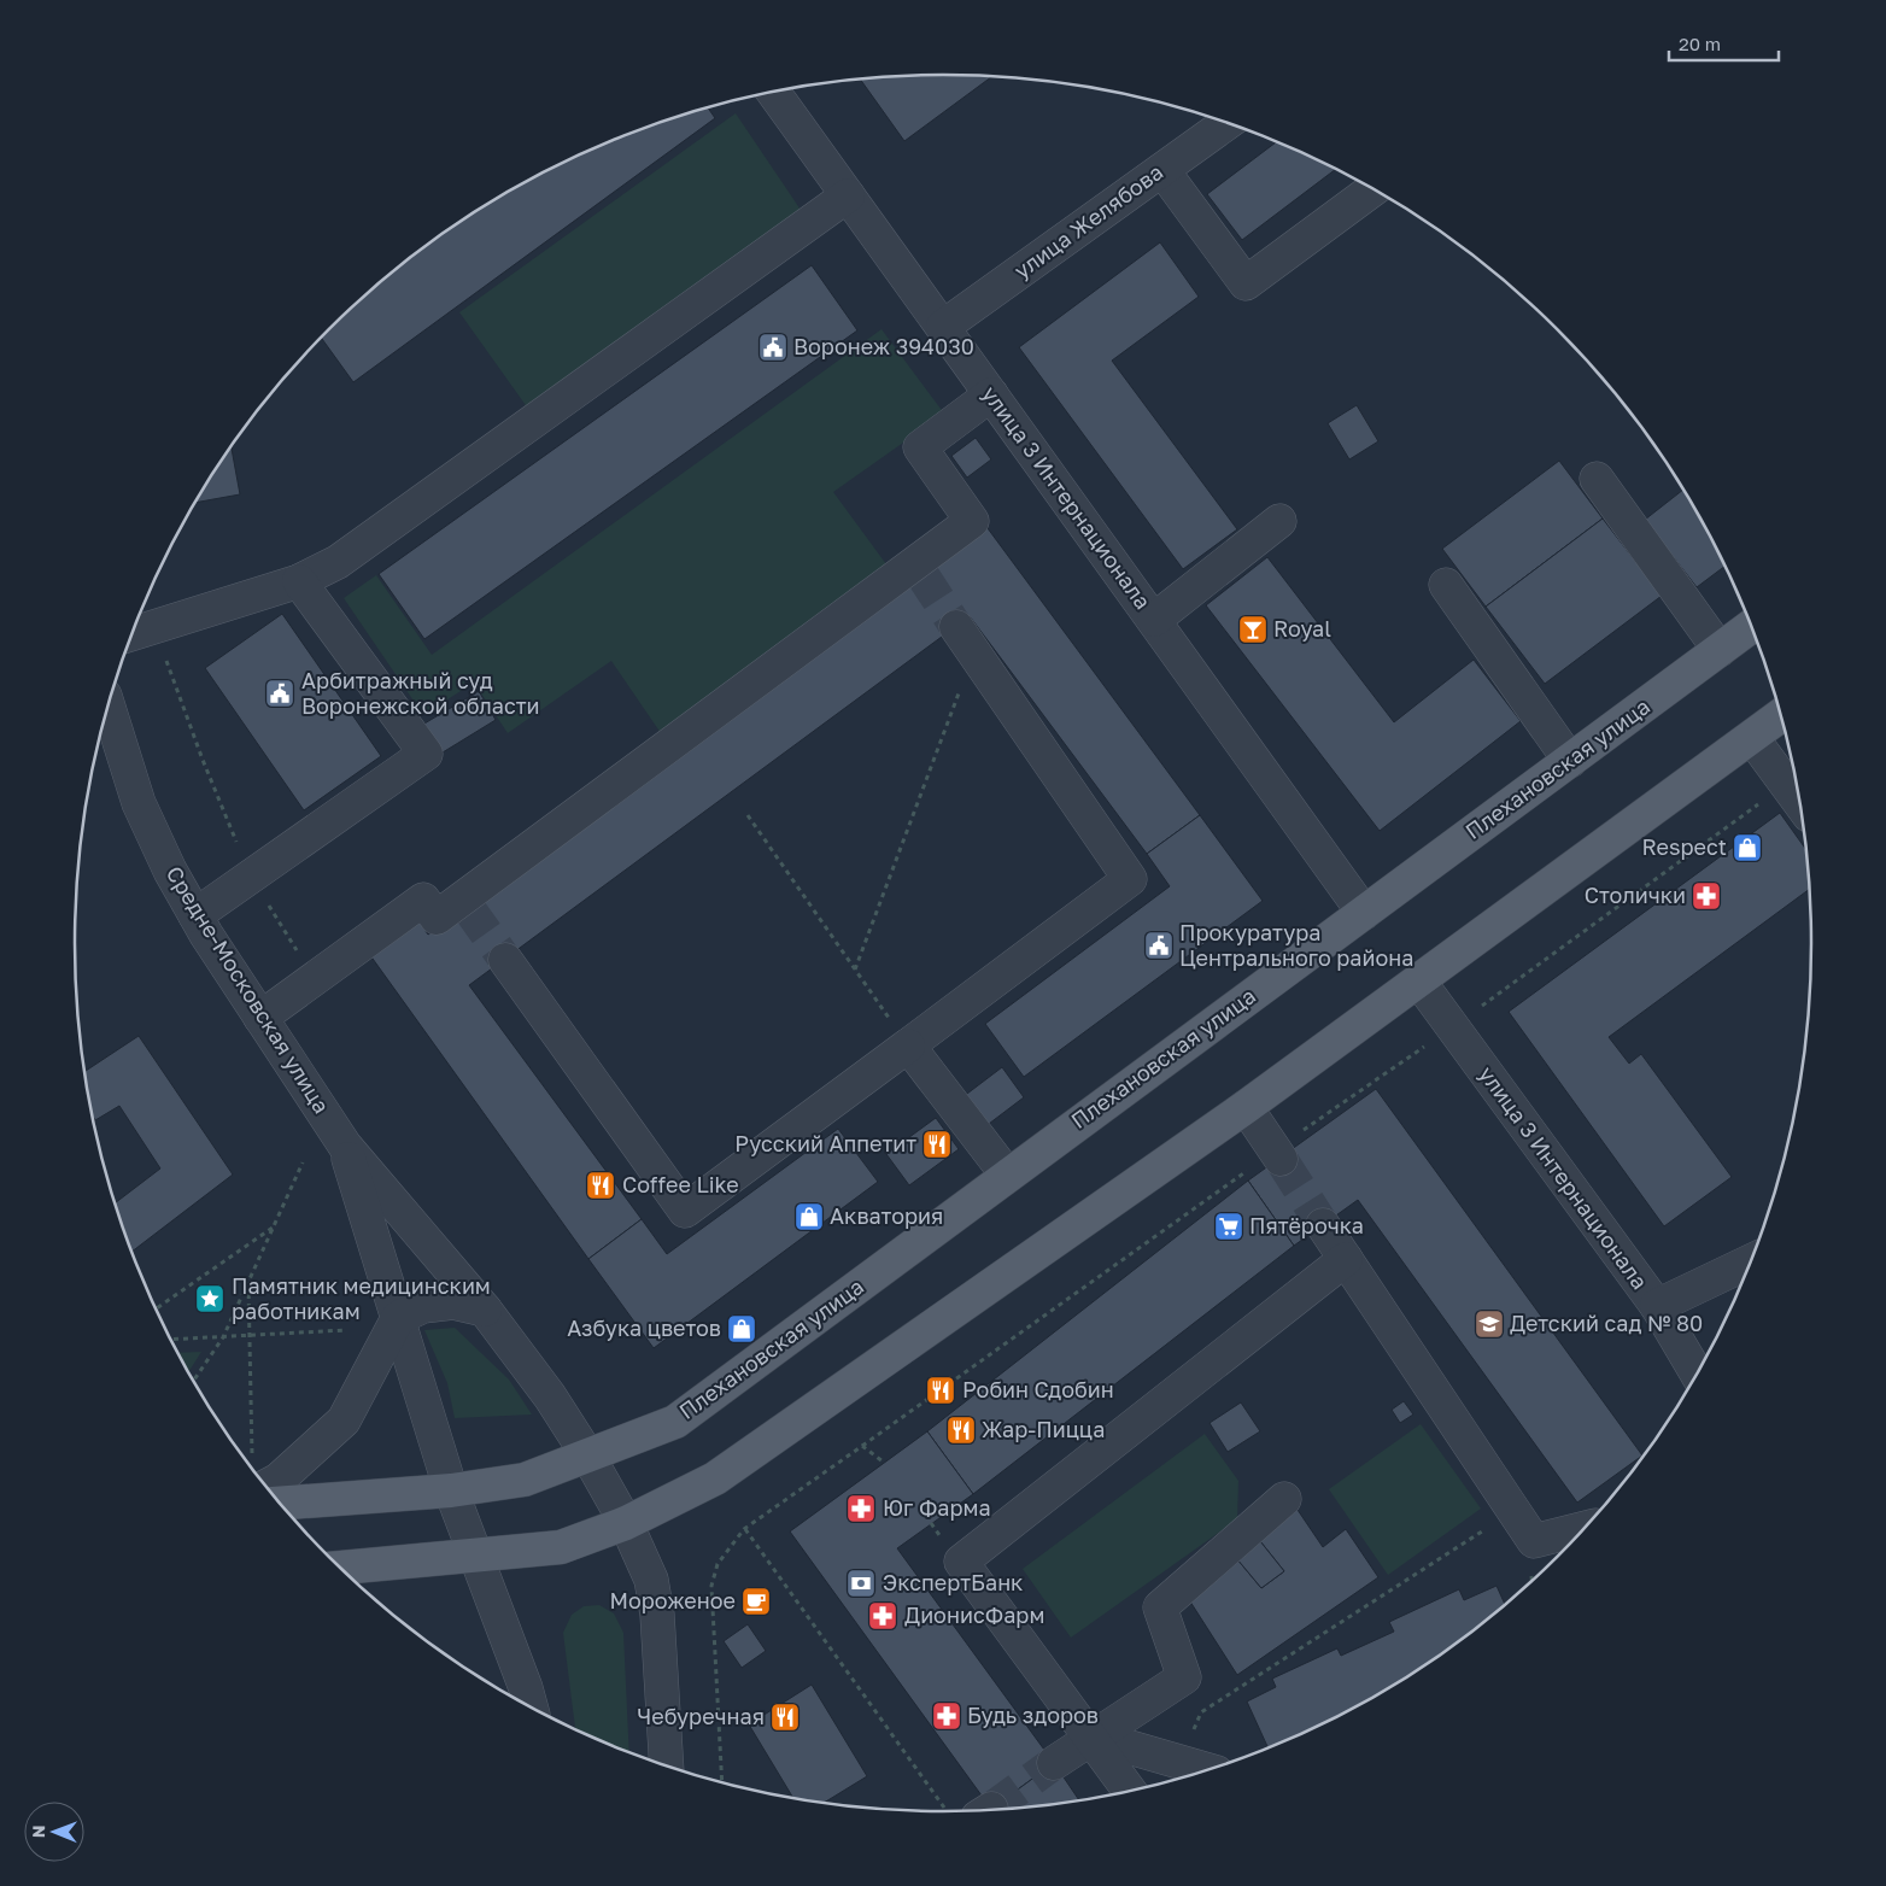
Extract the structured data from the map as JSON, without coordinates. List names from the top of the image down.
{
  "streets": {
    "main road": ["Плехановская улица"],
    "street": ["улица Желябова", "улица 3 Интернационала", "Средне-Московская улица"]
  },
  "crossings": [
    ["улица Желябова", "улица 3 Интернационала"],
    ["улица 3 Интернационала", "Плехановская улица"],
    ["Плехановская улица", "Средне-Московская улица"]
  ],
  "places": {
    "public building": ["Воронеж 394030", "Арбитражный суд Воронежской области", "Прокуратура Центрального района"],
    "bar": ["Royal"],
    "shop": ["Respect", "Акватория", "Азбука цветов"],
    "pharmacy": [
      "Столички",
      "Юг Фарма",
      "ДионисФарм",
      "Будь здоров"
    ],
    "restaurant": [
      "Русский Аппетит",
      "Coffee Like",
      "Робин Сдобин",
      "Жар-Пицца",
      "Чебуречная"
    ],
    "supermarket": ["Пятёрочка"],
    "place": ["Памятник медицинским работникам"],
    "school or university": ["Детский сад № 80"],
    "bank": ["ЭкспертБанк"],
    "cafe": ["Мороженое"]
  },
  "scale_bar": "20 m",
  "north": "left"
}
